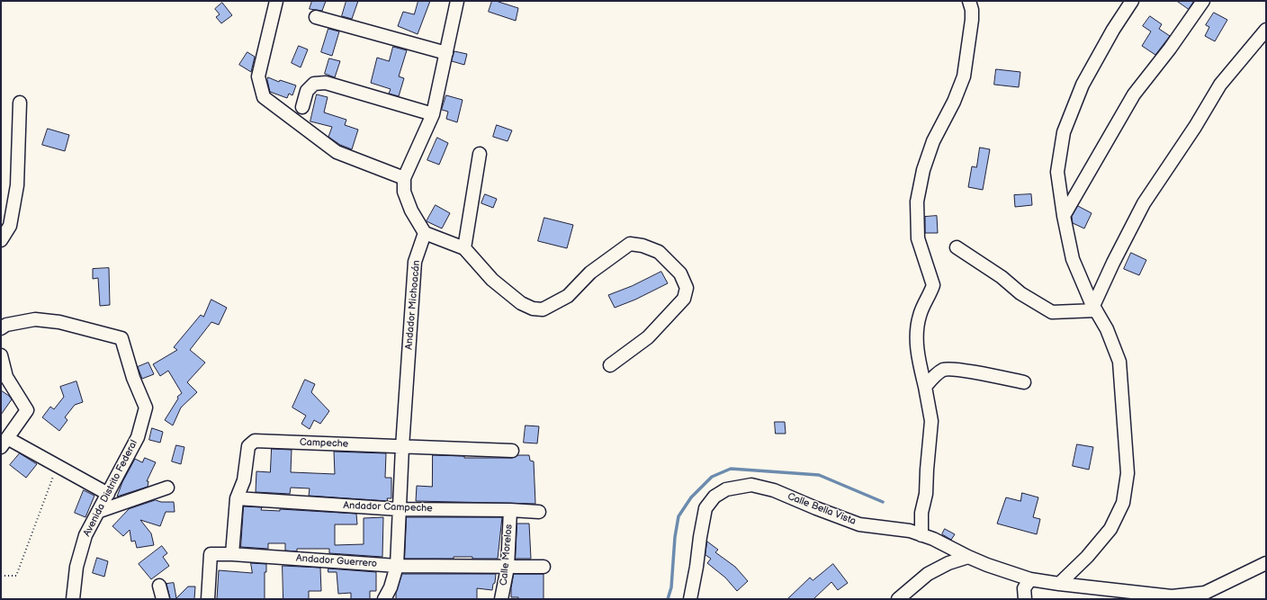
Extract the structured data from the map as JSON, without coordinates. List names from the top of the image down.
{
  "streets": {
    "street": [
      "Andador Michoacán",
      "Campeche",
      "Avenida Distrito Federal",
      "Andador Campeche",
      "Calle Bella Vista",
      "Calle Morelos",
      "Andador Guerrero"
    ]
  },
  "crossings": [
    ["Andador Michoacán", "Campeche"],
    ["Andador Michoacán", "Andador Campeche"],
    ["Andador Michoacán", "Andador Guerrero"],
    ["Campeche", "Andador Campeche"],
    ["Campeche", "Andador Guerrero"],
    ["Andador Campeche", "Calle Morelos"],
    ["Calle Morelos", "Andador Guerrero"]
  ]
}
